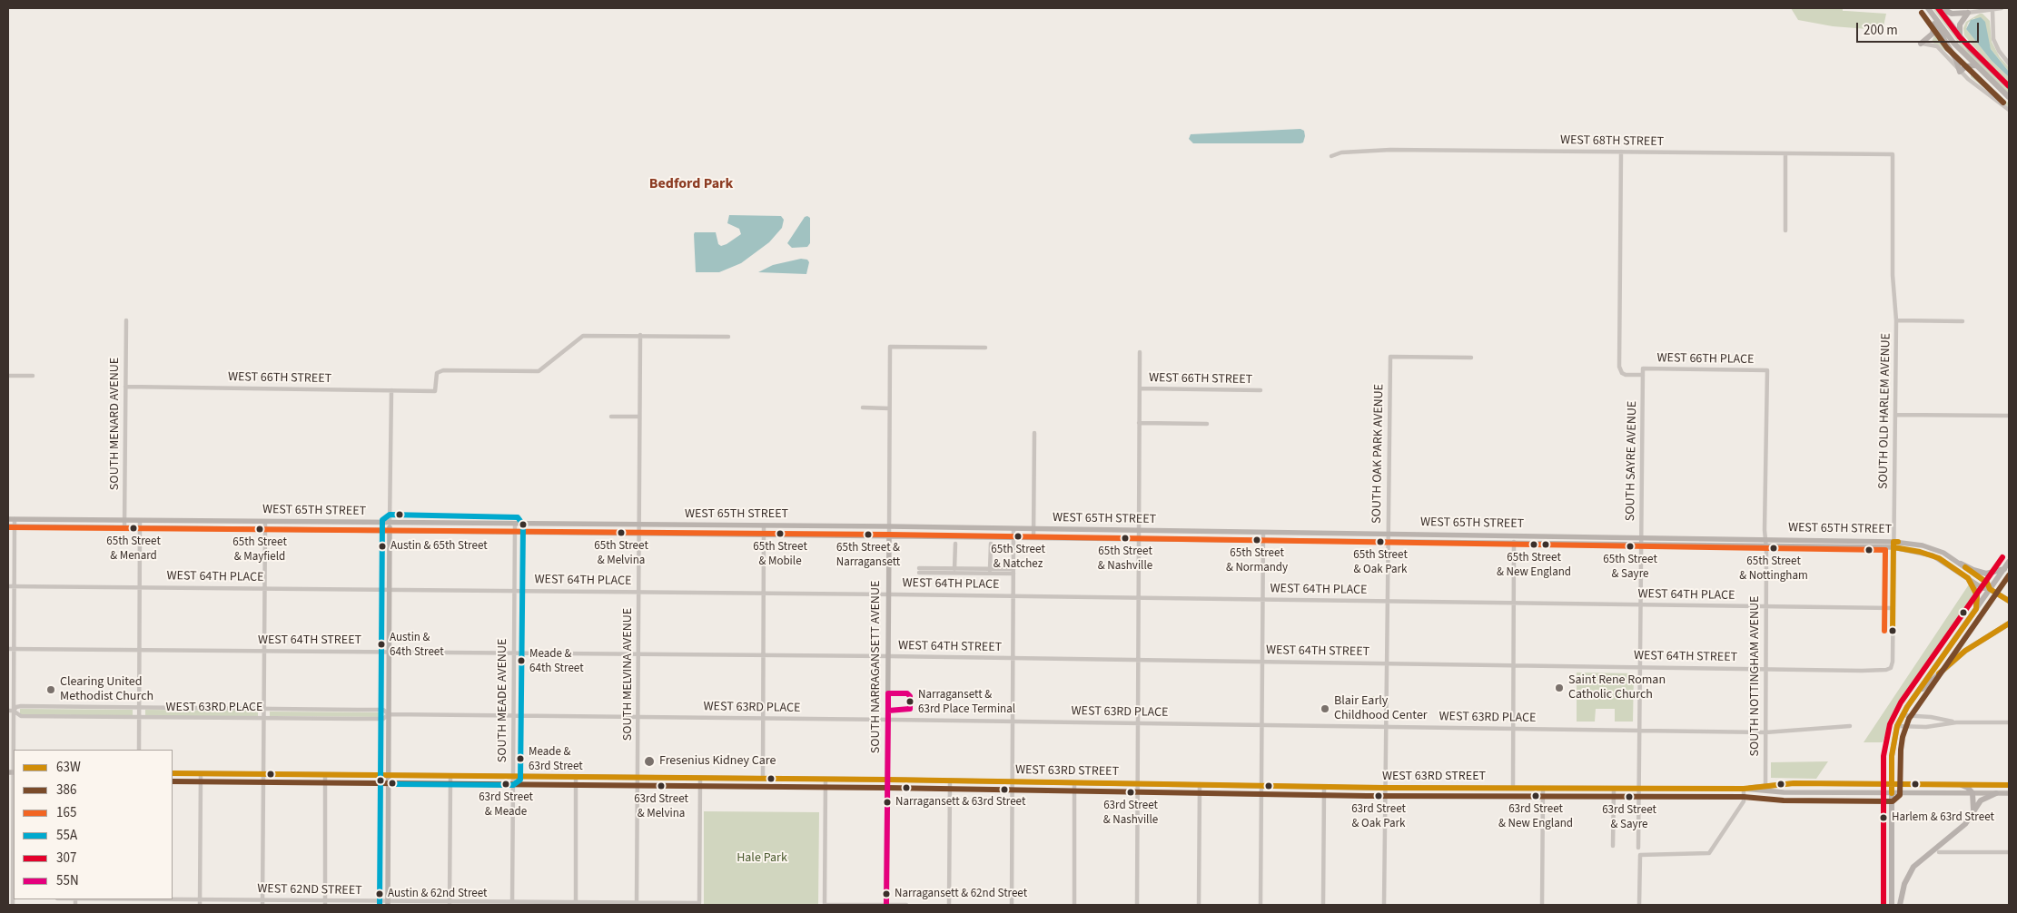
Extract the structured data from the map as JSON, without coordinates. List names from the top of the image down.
{
  "streets": {
    "street": [
      "WEST 68TH STREET",
      "WEST 66TH PLACE",
      "WEST 66TH STREET",
      "SOUTH OLD HARLEM AVENUE",
      "SOUTH MENARD AVENUE",
      "SOUTH OAK PARK AVENUE",
      "SOUTH SAYRE AVENUE",
      "WEST 65TH STREET",
      "WEST 64TH PLACE",
      "WEST 64TH STREET",
      "SOUTH NARRAGANSETT AVENUE",
      "SOUTH MELVINA AVENUE",
      "SOUTH NOTTINGHAM AVENUE",
      "SOUTH MEADE AVENUE",
      "WEST 63RD PLACE",
      "WEST 63RD STREET",
      "WEST 62ND STREET"
    ]
  },
  "crossings": [
    ["WEST 68TH STREET", "SOUTH OLD HARLEM AVENUE"],
    ["WEST 66TH PLACE", "SOUTH SAYRE AVENUE"],
    ["WEST 66TH PLACE", "SOUTH NOTTINGHAM AVENUE"],
    ["WEST 66TH STREET", "SOUTH MENARD AVENUE"],
    ["WEST 66TH STREET", "SOUTH MELVINA AVENUE"],
    ["SOUTH OLD HARLEM AVENUE", "WEST 65TH STREET"],
    ["SOUTH OLD HARLEM AVENUE", "WEST 64TH PLACE"],
    ["SOUTH OLD HARLEM AVENUE", "WEST 64TH STREET"],
    ["SOUTH MENARD AVENUE", "WEST 65TH STREET"],
    ["SOUTH OAK PARK AVENUE", "WEST 65TH STREET"],
    ["SOUTH OAK PARK AVENUE", "WEST 64TH PLACE"],
    ["SOUTH OAK PARK AVENUE", "WEST 64TH STREET"],
    ["SOUTH OAK PARK AVENUE", "WEST 63RD PLACE"],
    ["SOUTH OAK PARK AVENUE", "WEST 63RD STREET"],
    ["SOUTH SAYRE AVENUE", "WEST 65TH STREET"],
    ["SOUTH SAYRE AVENUE", "WEST 64TH PLACE"],
    ["SOUTH SAYRE AVENUE", "WEST 64TH STREET"],
    ["SOUTH SAYRE AVENUE", "WEST 63RD PLACE"],
    ["SOUTH SAYRE AVENUE", "WEST 63RD STREET"],
    ["WEST 65TH STREET", "SOUTH NARRAGANSETT AVENUE"],
    ["WEST 65TH STREET", "SOUTH MELVINA AVENUE"],
    ["WEST 65TH STREET", "SOUTH NOTTINGHAM AVENUE"],
    ["WEST 65TH STREET", "SOUTH MEADE AVENUE"],
    ["WEST 64TH PLACE", "SOUTH NARRAGANSETT AVENUE"],
    ["WEST 64TH PLACE", "SOUTH MELVINA AVENUE"],
    ["WEST 64TH PLACE", "SOUTH NOTTINGHAM AVENUE"],
    ["WEST 64TH PLACE", "SOUTH MEADE AVENUE"],
    ["WEST 64TH STREET", "SOUTH NARRAGANSETT AVENUE"],
    ["WEST 64TH STREET", "SOUTH MELVINA AVENUE"],
    ["WEST 64TH STREET", "SOUTH NOTTINGHAM AVENUE"],
    ["WEST 64TH STREET", "SOUTH MEADE AVENUE"],
    ["SOUTH NARRAGANSETT AVENUE", "WEST 63RD PLACE"],
    ["SOUTH NARRAGANSETT AVENUE", "WEST 63RD STREET"],
    ["SOUTH MELVINA AVENUE", "WEST 63RD PLACE"],
    ["SOUTH MELVINA AVENUE", "WEST 63RD STREET"],
    ["SOUTH MELVINA AVENUE", "WEST 62ND STREET"],
    ["SOUTH NOTTINGHAM AVENUE", "WEST 63RD PLACE"],
    ["SOUTH NOTTINGHAM AVENUE", "WEST 63RD STREET"],
    ["SOUTH MEADE AVENUE", "WEST 63RD PLACE"],
    ["SOUTH MEADE AVENUE", "WEST 63RD STREET"],
    ["SOUTH MEADE AVENUE", "WEST 62ND STREET"],
    ["WEST 63RD STREET", "WEST 62ND STREET"]
  ],
  "districts": ["Bedford Park"],
  "parks": ["Hale Park"],
  "places": [
    "65th Street & Menard",
    "65th Street & Mayfield",
    "65th Street & Melvina",
    "65th Street & Mobile",
    "65th Street & Narragansett",
    "65th Street & Natchez",
    "65th Street & Nashville",
    "65th Street & Normandy",
    "65th Street & Oak Park",
    "65th Street & New England",
    "Austin & 65th Street",
    "65th Street & Sayre",
    "65th Street & Nottingham",
    "Austin & 64th Street",
    "Meade & 64th Street",
    "Saint Rene Roman Catholic Church",
    "Clearing United Methodist Church",
    "Narragansett & 63rd Place Terminal",
    "Blair Early Childhood Center",
    "Meade & 63rd Street",
    "Fresenius Kidney Care",
    "63rd Street & Meade",
    "63rd Street & Melvina",
    "63rd Street & Nashville",
    "63rd Street & Oak Park",
    "63rd Street & New England",
    "63rd Street & Sayre",
    "Narragansett & 63rd Street",
    "Harlem & 63rd Street",
    "Austin & 62nd Street",
    "Narragansett & 62nd Street"
  ],
  "lines": [
    "transit line 307",
    "transit line 386",
    "transit line 55A",
    "transit line 165",
    "transit line 63W",
    "transit line 55N"
  ],
  "legend": [
    "63W",
    "386",
    "165",
    "55A",
    "307",
    "55N"
  ],
  "scale_bar": "200 m"
}
